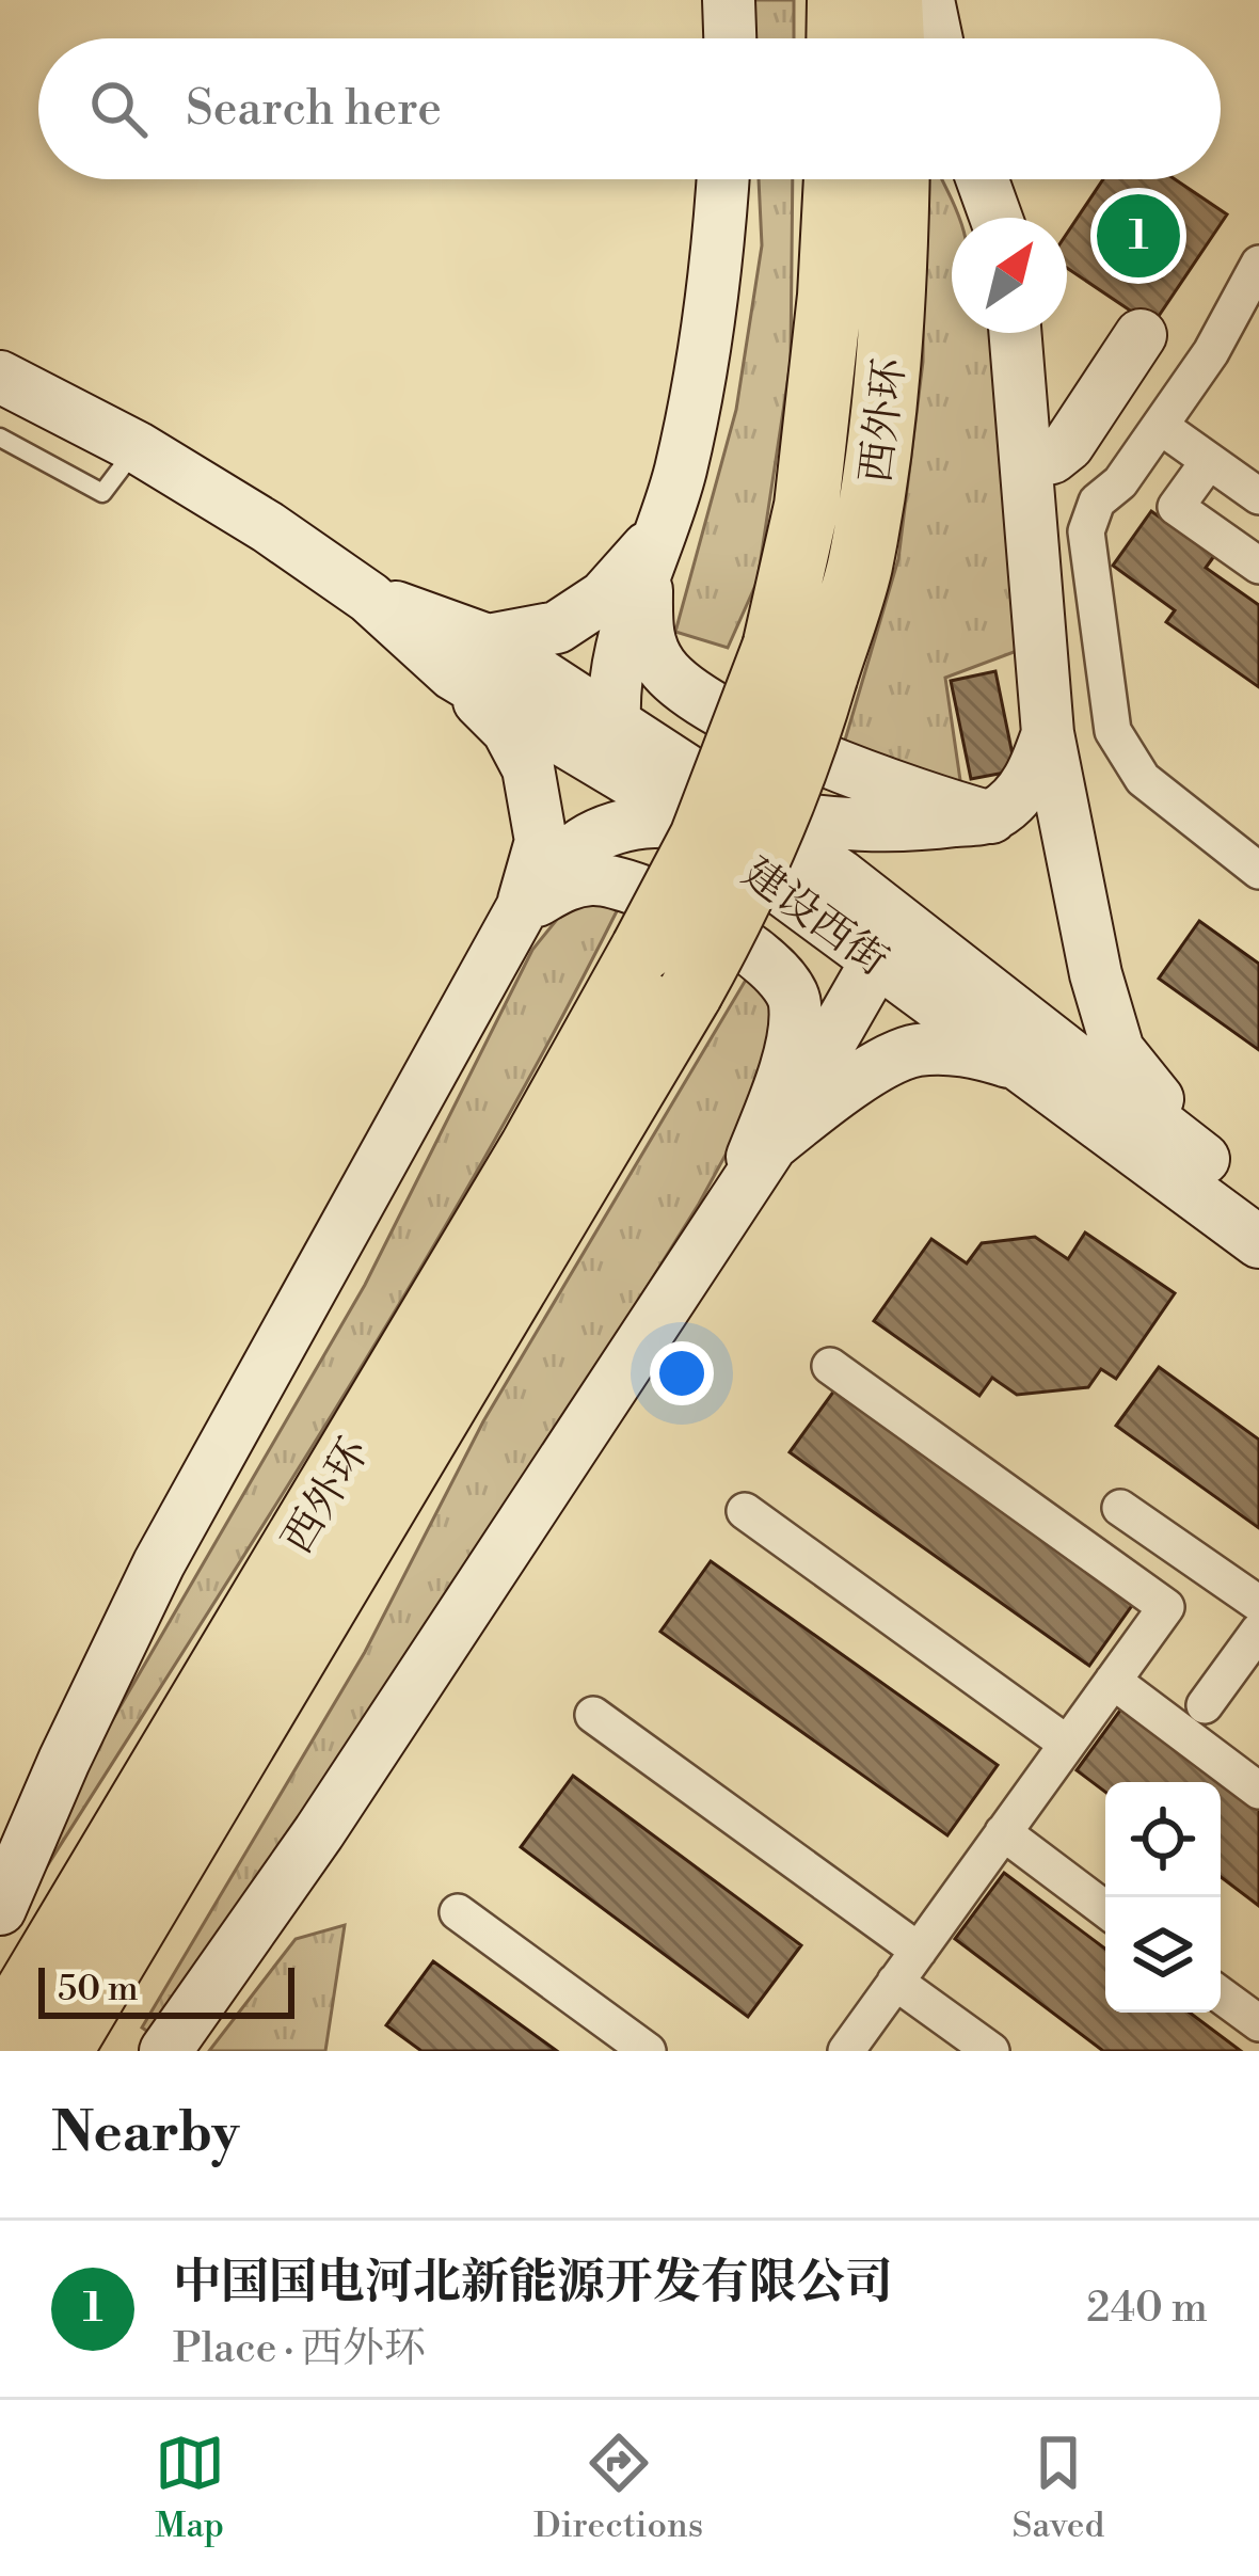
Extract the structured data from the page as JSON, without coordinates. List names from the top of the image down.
{
  "streets": {
    "highway": ["西外环"],
    "main road": ["建设西街"]
  },
  "scale_bar": "50 m",
  "north": "top right",
  "page": {
    "search": "Search here",
    "pins": "1",
    "scale": "50 m",
    "heading": "Nearby",
    "list": [
      {
        "mark": "1",
        "name": "中国国电河北新能源开发有限公司",
        "note": "Place · 西外环",
        "value": "240 m"
      }
    ],
    "nav": ["Map", "Directions", "Saved"]
  }
}
